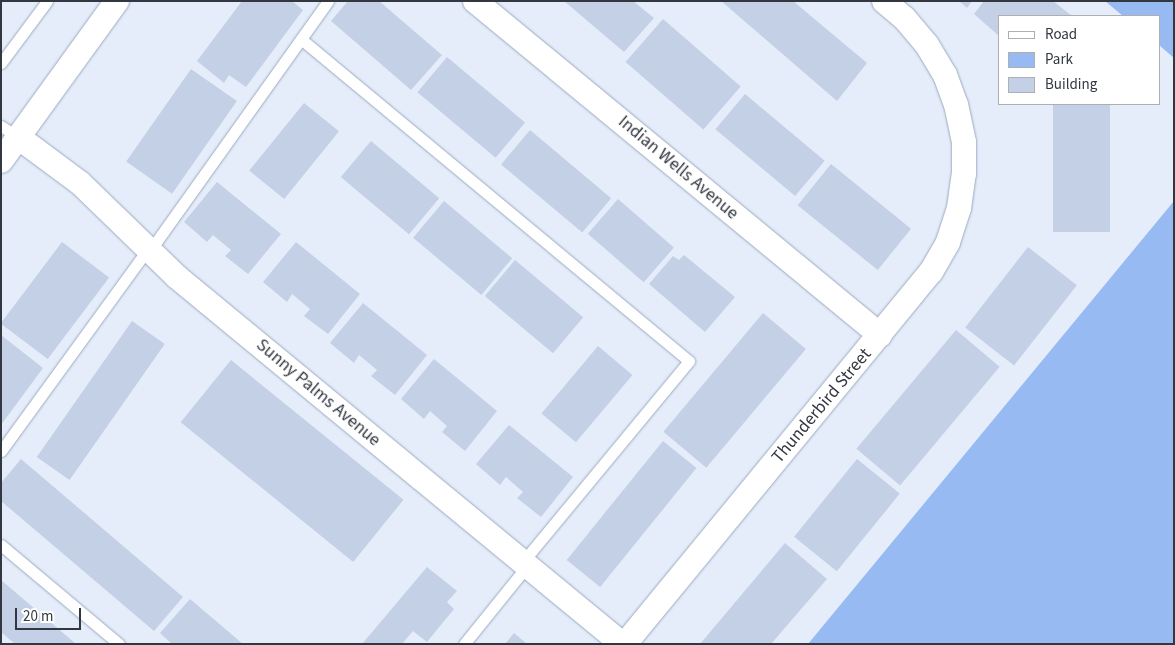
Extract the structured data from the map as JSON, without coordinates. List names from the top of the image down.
{
  "streets": {
    "street": ["Indian Wells Avenue", "Sunny Palms Avenue", "Thunderbird Street"]
  },
  "crossings": [
    ["Indian Wells Avenue", "Thunderbird Street"],
    ["Sunny Palms Avenue", "Thunderbird Street"]
  ],
  "legend": ["Road", "Park", "Building"],
  "scale_bar": "20 m"
}
